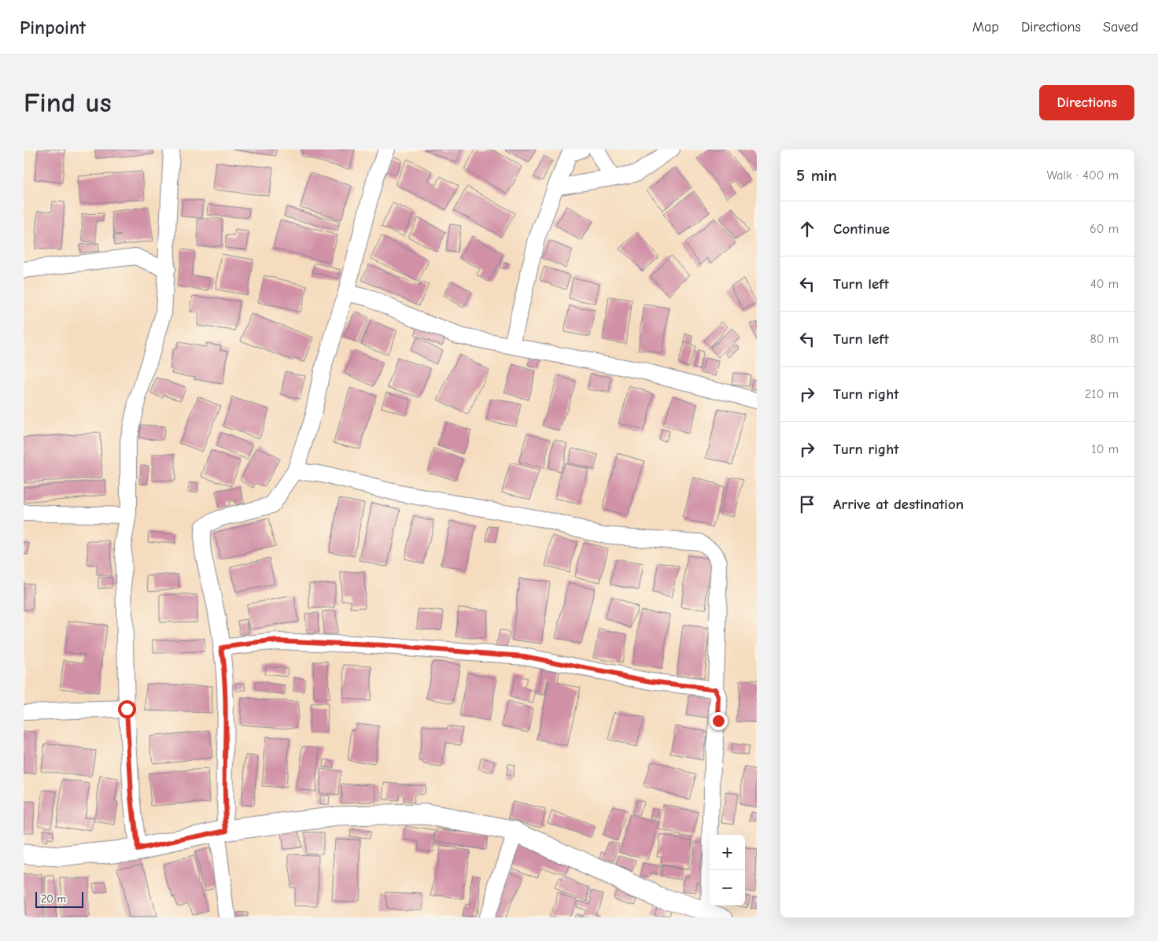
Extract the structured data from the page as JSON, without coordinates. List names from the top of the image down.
{
  "scale_bar": "20 m",
  "page": {
    "header": "Pinpoint",
    "nav": ["Map", "Directions", "Saved"],
    "buttons": "Directions",
    "title": "Find us",
    "heading": ["5 min", "Walk · 400 m"],
    "list": [
      ["Continue", "60 m"],
      ["Turn left", "40 m"],
      ["Turn left", "80 m"],
      ["Turn right", "210 m"],
      ["Turn right", "10 m"],
      "Arrive at destination"
    ],
    "map_buttons": ["+", "−"],
    "scale": "20 m"
  }
}
